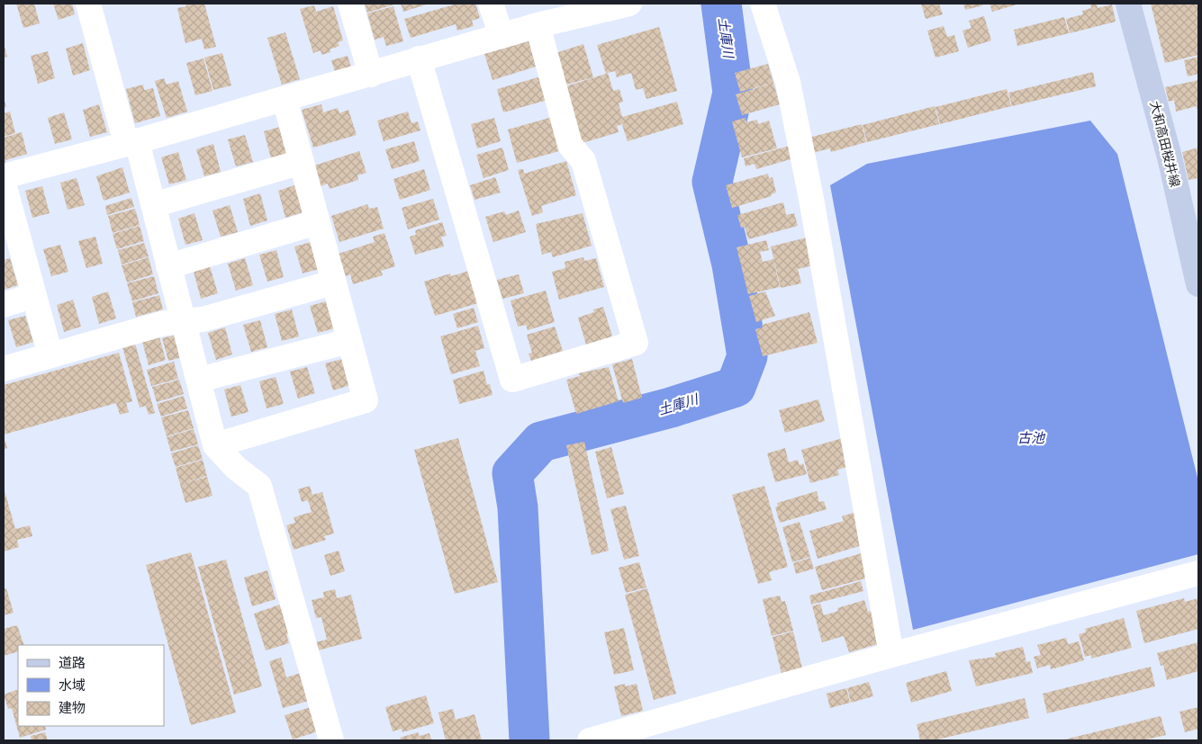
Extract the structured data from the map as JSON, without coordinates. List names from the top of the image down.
{
  "streets": {
    "main road": ["大和高田桜井線"]
  },
  "water": ["土庫川", "古池"],
  "legend": ["道路", "水域", "建物"]
}
